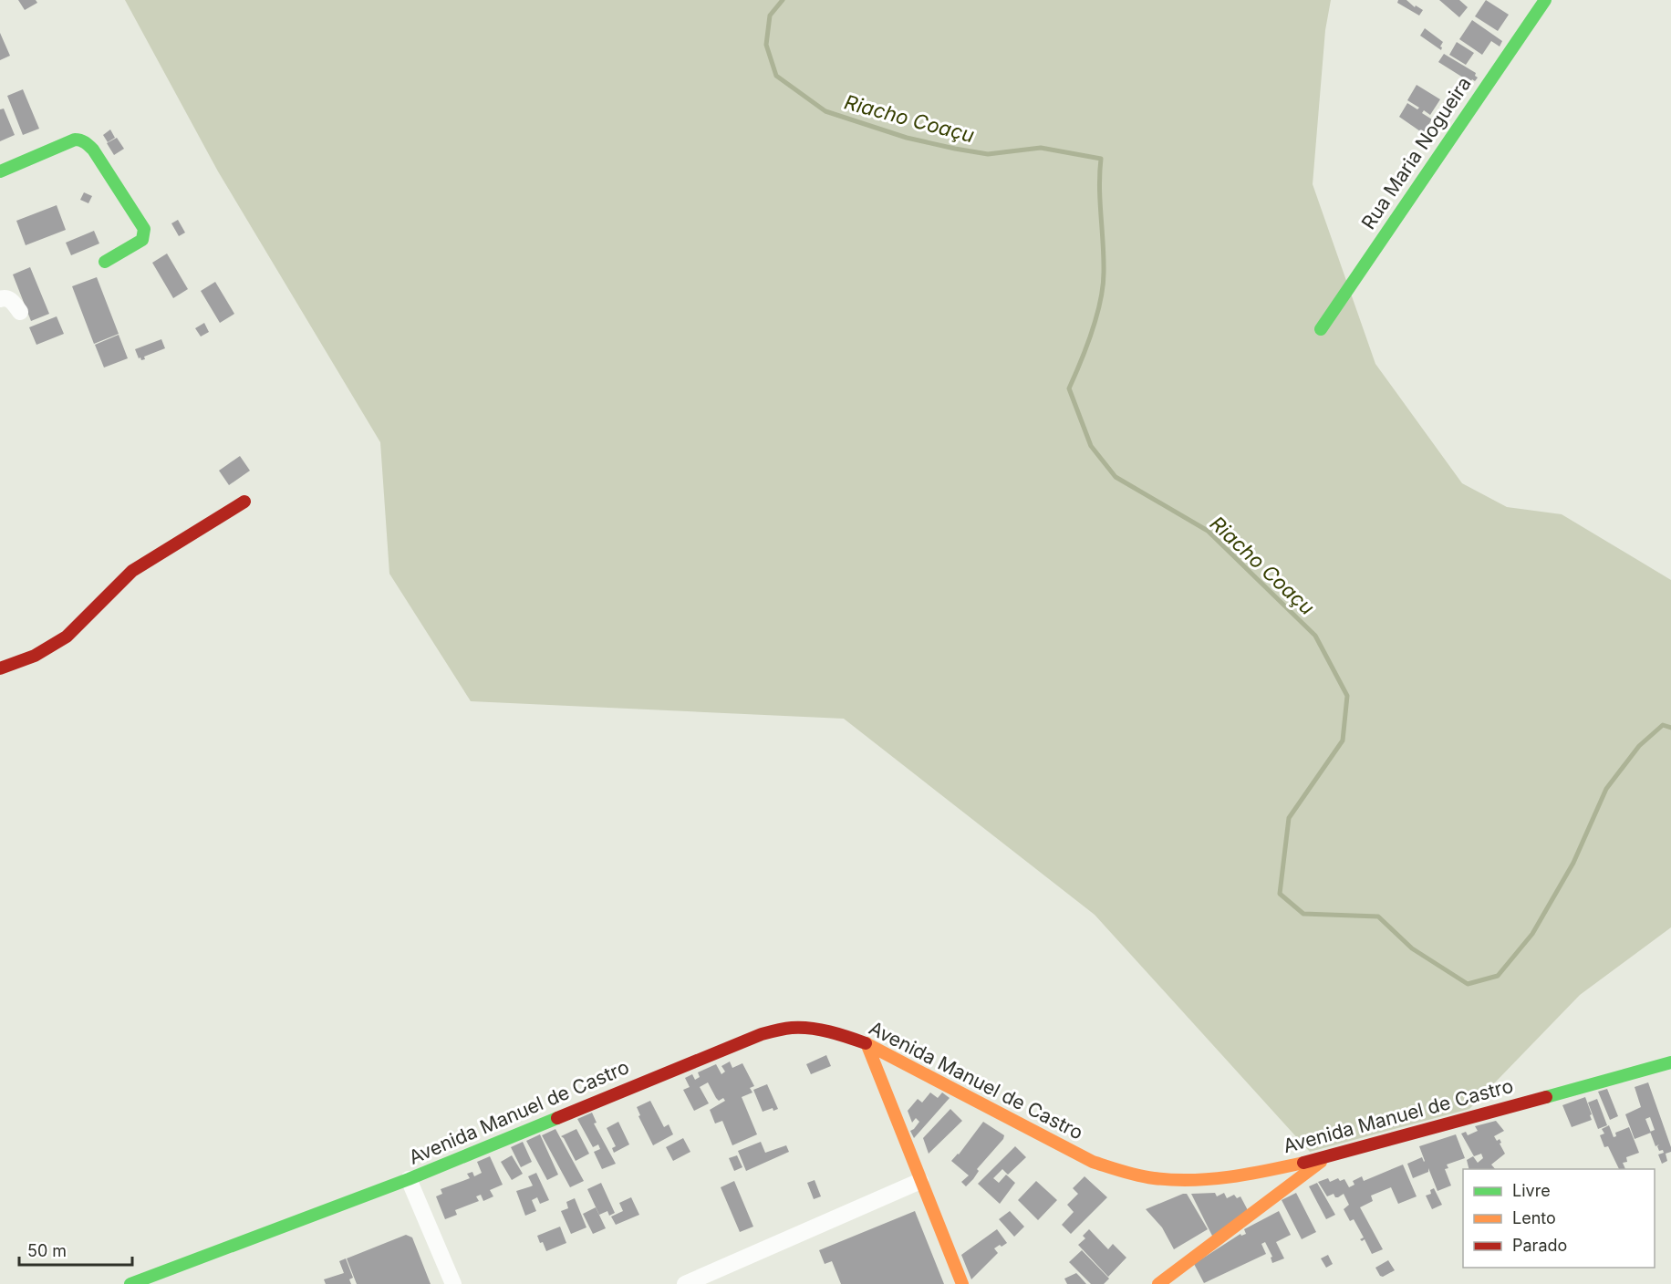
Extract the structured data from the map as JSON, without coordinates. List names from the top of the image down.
{
  "streets": {
    "street": ["Rua Maria Nogueira", "Avenida Manuel de Castro"]
  },
  "water": ["Riacho Coaçu"],
  "legend": ["Livre", "Lento", "Parado"],
  "scale_bar": "50 m"
}
